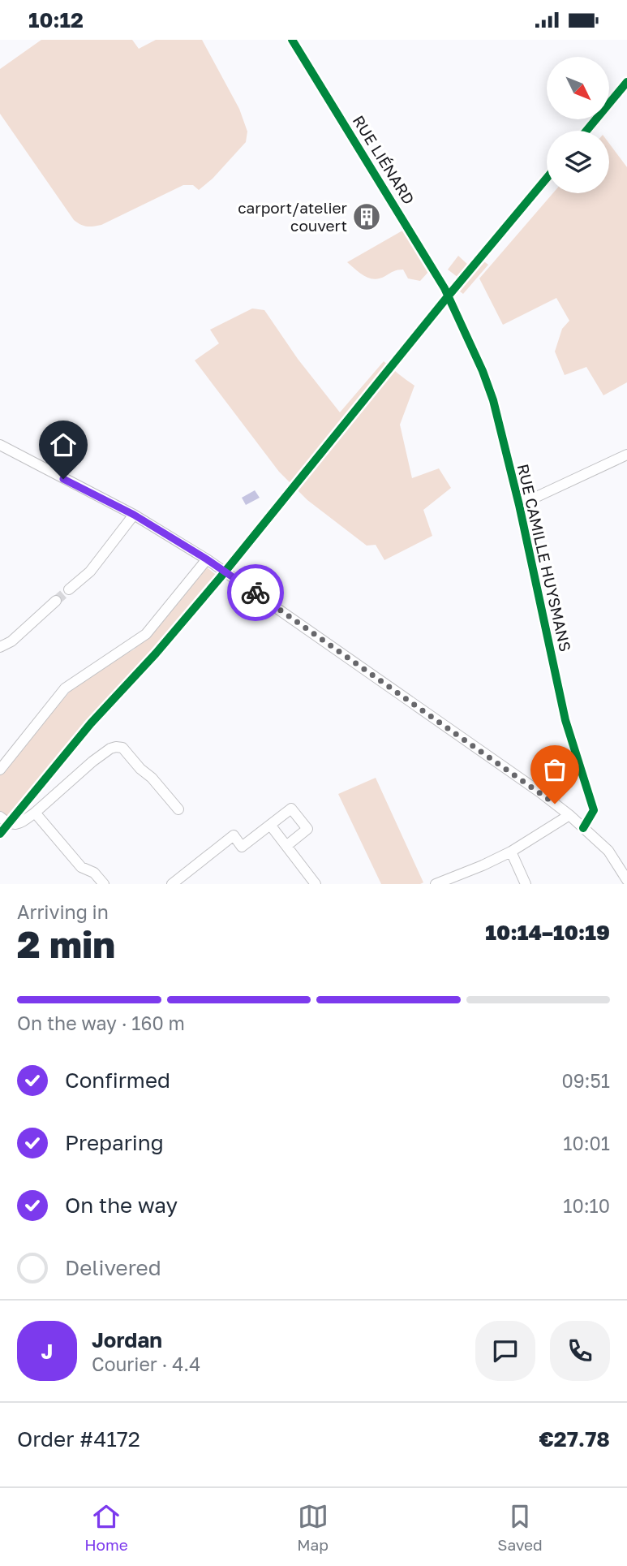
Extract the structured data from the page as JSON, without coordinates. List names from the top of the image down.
{
  "streets": {
    "street": ["RUE LIÉNARD", "RUE CAMILLE HUYSMANS"]
  },
  "crossings": [
    ["RUE LIÉNARD", "RUE CAMILLE HUYSMANS"]
  ],
  "places": {
    "building": ["carport/atelier couvert"]
  },
  "north": "bottom right",
  "page": {
    "status": "10:12",
    "heading": ["2 min", "Arriving in", "10:14–10:19"],
    "panel": [
      "Jordan",
      "Courier · 4.4",
      "Order #4172",
      "€27.78"
    ],
    "bar": "On the way · 160 m",
    "list": [
      ["Confirmed", "09:51"],
      ["Preparing", "10:01"],
      ["On the way", "10:10"],
      "Delivered"
    ],
    "round": "J",
    "tabs": ["Home", "Map", "Saved"]
  }
}
